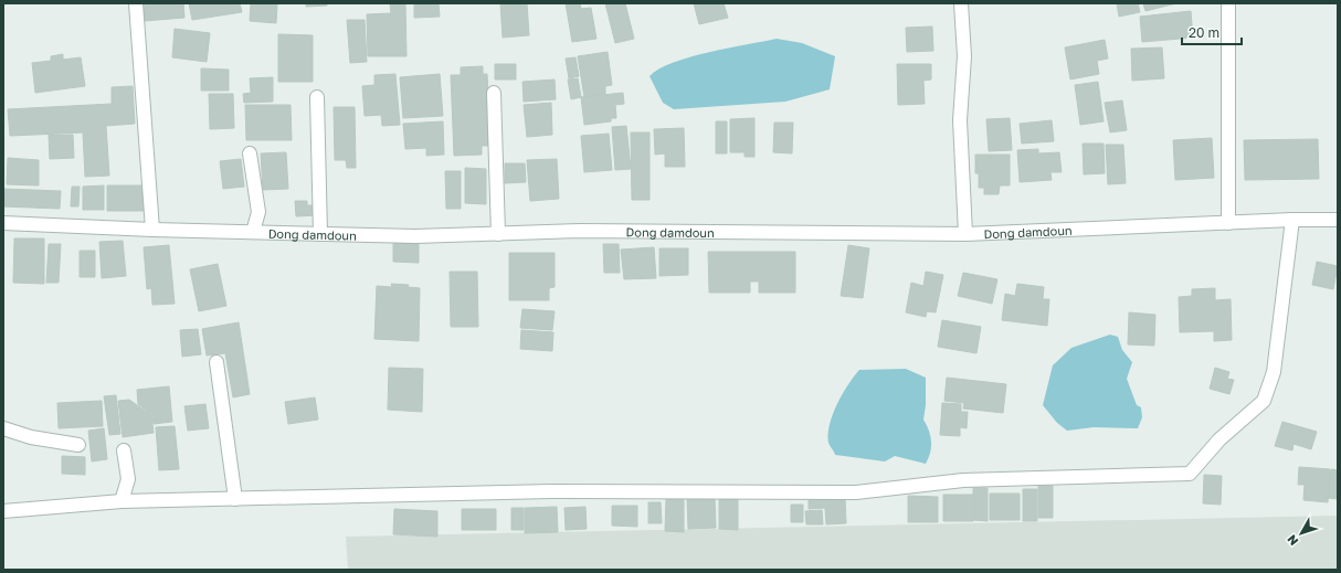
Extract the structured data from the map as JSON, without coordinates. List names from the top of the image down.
{
  "streets": {
    "street": ["Dong damdoun"]
  },
  "scale_bar": "20 m",
  "north": "bottom left"
}
